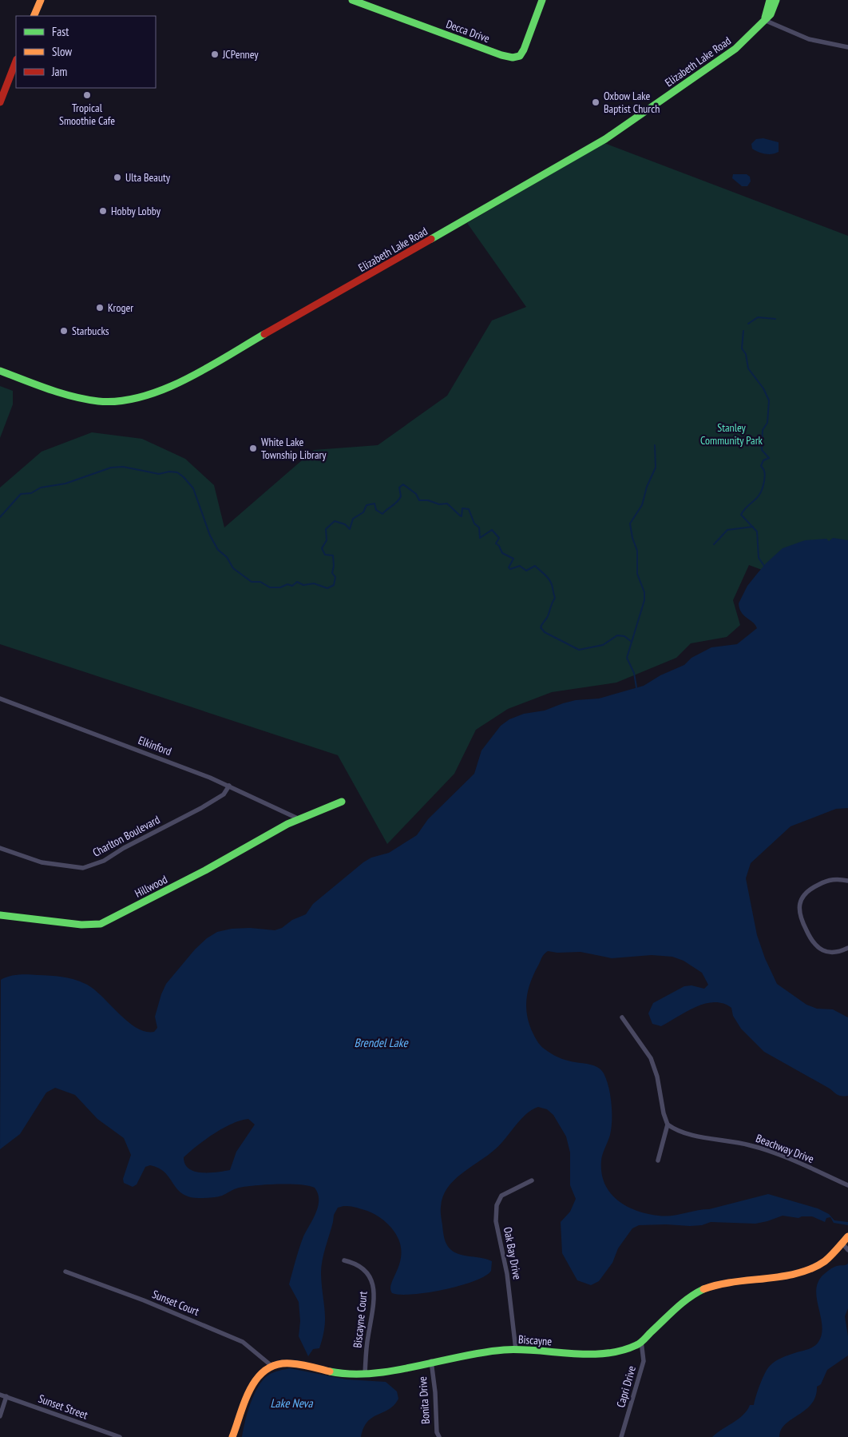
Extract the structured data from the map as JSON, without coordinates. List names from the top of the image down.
{
  "streets": {
    "main road": [
      "Decca Drive",
      "Elizabeth Lake Road",
      "Hillwood",
      "Biscayne"
    ],
    "street": [
      "Elkinford",
      "Charlton Boulevard",
      "Beachway Drive",
      "Oak Bay Drive",
      "Sunset Court",
      "Biscayne Court",
      "Capri Drive",
      "Bonita Drive",
      "Sunset Street"
    ]
  },
  "crossings": [
    ["Elkinford", "Charlton Boulevard"],
    ["Elkinford", "Hillwood"],
    ["Oak Bay Drive", "Biscayne"],
    ["Sunset Court", "Biscayne"],
    ["Biscayne Court", "Biscayne"],
    ["Biscayne", "Capri Drive"],
    ["Biscayne", "Bonita Drive"]
  ],
  "water": ["Brendel Lake", "Lake Neva"],
  "parks": ["Stanley Community Park"],
  "places": [
    "JCPenney",
    "Tropical Smoothie Cafe",
    "Oxbow Lake Baptist Church",
    "Ulta Beauty",
    "Hobby Lobby",
    "Kroger",
    "Starbucks",
    "White Lake Township Library"
  ],
  "legend": ["Fast", "Slow", "Jam"]
}
